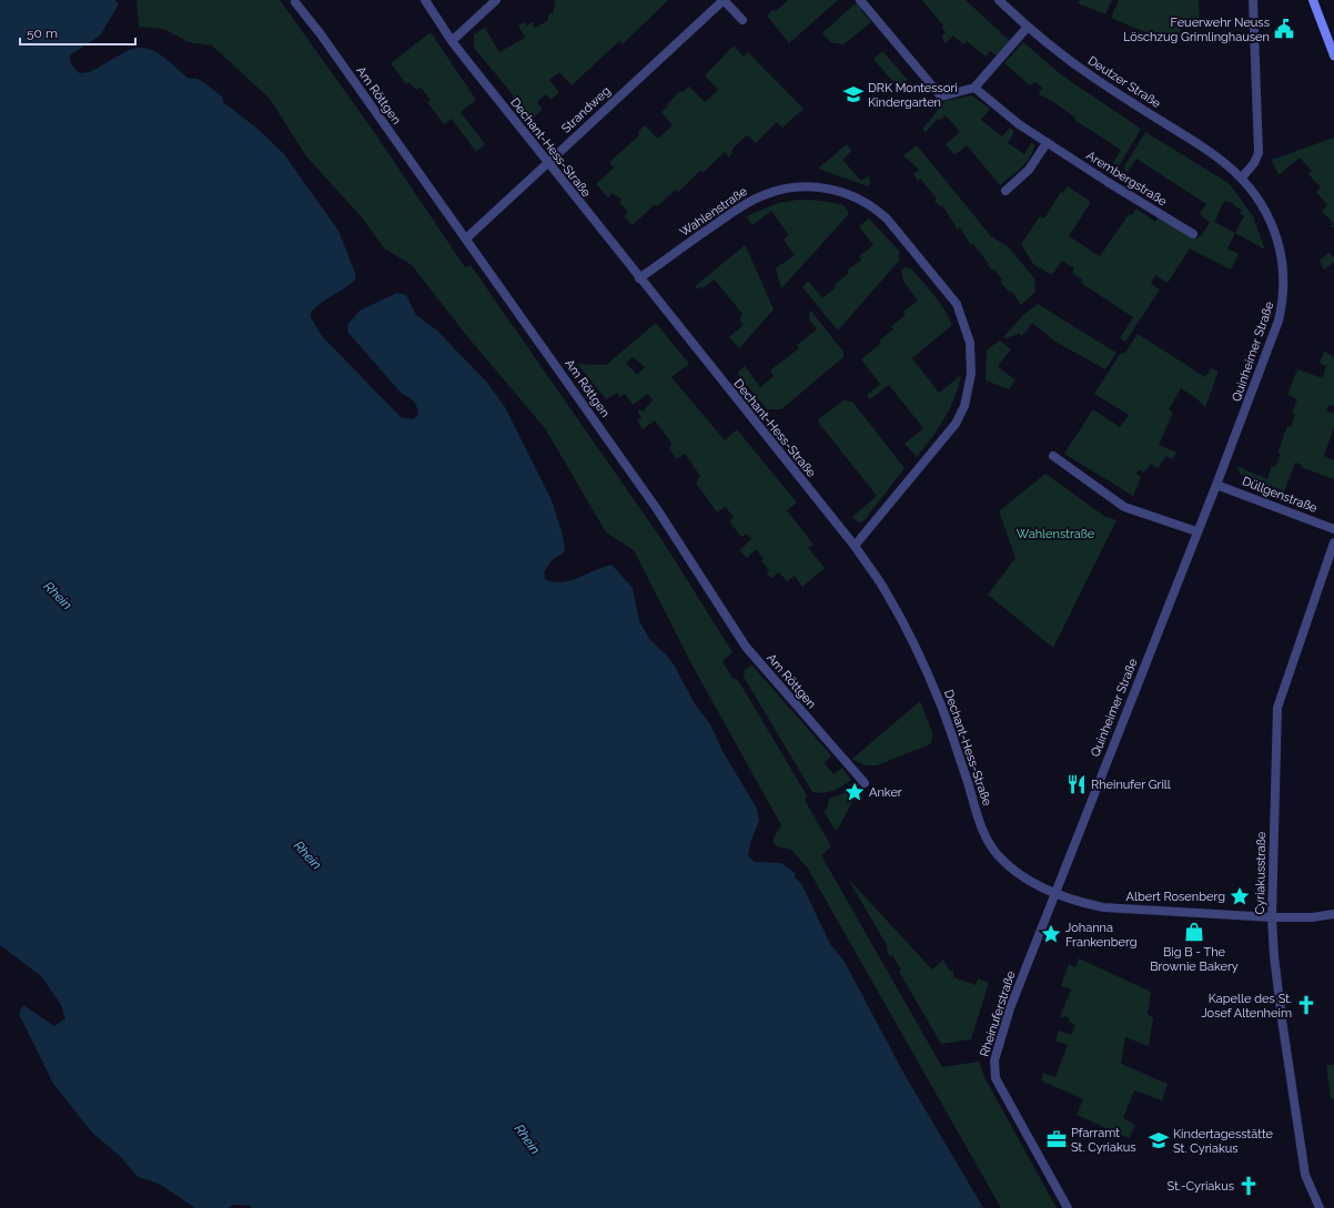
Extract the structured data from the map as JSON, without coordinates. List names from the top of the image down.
{
  "streets": {
    "street": [
      "Deutzer Straße",
      "Am Röttgen",
      "Strandweg",
      "Dechant-Hess-Straße",
      "Arembergstraße",
      "Wahlenstraße",
      "Quinheimer Straße",
      "Düllgenstraße",
      "Cyriakusstraße",
      "Rheinuferstraße"
    ]
  },
  "crossings": [
    ["Deutzer Straße", "Quinheimer Straße"],
    ["Am Röttgen", "Strandweg"],
    ["Strandweg", "Dechant-Hess-Straße"],
    ["Dechant-Hess-Straße", "Wahlenstraße"],
    ["Dechant-Hess-Straße", "Quinheimer Straße"],
    ["Dechant-Hess-Straße", "Cyriakusstraße"],
    ["Dechant-Hess-Straße", "Rheinuferstraße"],
    ["Quinheimer Straße", "Düllgenstraße"],
    ["Quinheimer Straße", "Rheinuferstraße"]
  ],
  "water": ["Rhein"],
  "parks": ["Wahlenstraße"],
  "places": {
    "public building": ["Feuerwehr Neuss Löschzug Grimlinghausen"],
    "school or university": ["DRK Montessori Kindergarten", "Kindertagesstätte St. Cyriakus"],
    "restaurant": ["Rheinufer Grill"],
    "place": ["Anker", "Albert Rosenberg", "Johanna Frankenberg"],
    "shop": ["Big B - The Brownie Bakery"],
    "church": ["Kapelle des St. Josef Altenheim", "St.-Cyriakus"],
    "office": ["Pfarramt St. Cyriakus"]
  },
  "scale_bar": "50 m"
}
